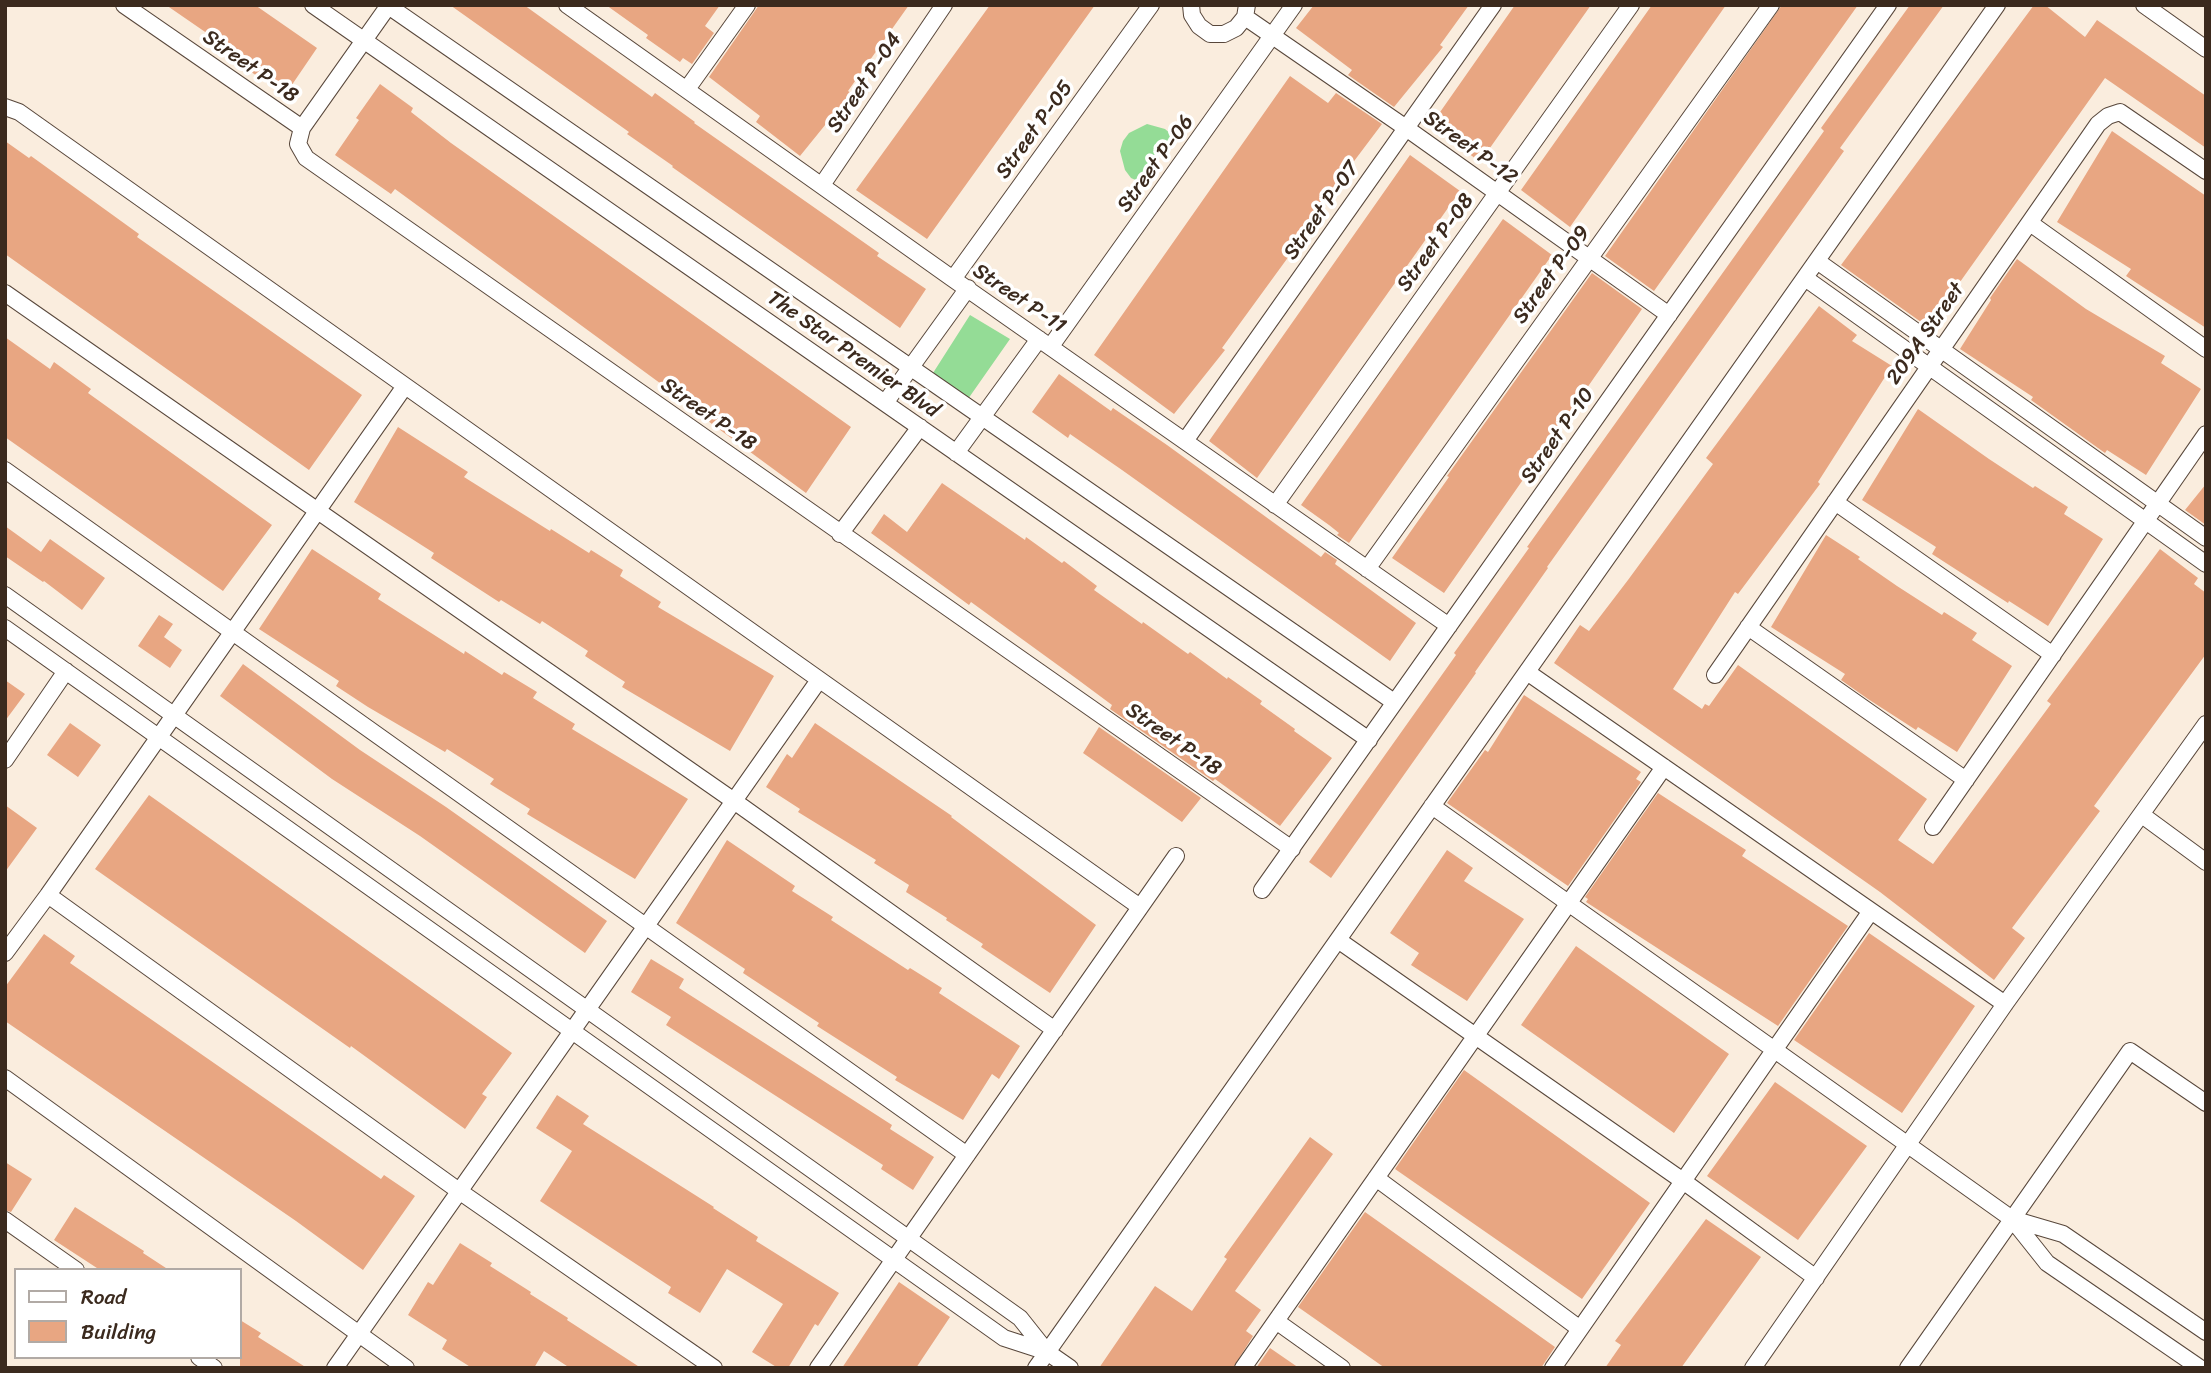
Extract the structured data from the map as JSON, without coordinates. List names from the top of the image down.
{
  "streets": {
    "street": [
      "Street P-18",
      "Street P-04",
      "Street P-05",
      "Street P-12",
      "Street P-06",
      "Street P-07",
      "Street P-08",
      "Street P-09",
      "Street P-11",
      "209A Street",
      "The Star Premier Blvd",
      "Street P-10"
    ]
  },
  "crossings": [
    ["Street P-18", "Street P-10"],
    ["Street P-04", "Street P-11"],
    ["Street P-05", "Street P-11"],
    ["Street P-12", "Street P-06"],
    ["Street P-12", "Street P-07"],
    ["Street P-12", "Street P-08"],
    ["Street P-12", "Street P-09"],
    ["Street P-12", "Street P-10"],
    ["Street P-06", "Street P-11"],
    ["Street P-06", "The Star Premier Blvd"],
    ["Street P-07", "Street P-11"],
    ["Street P-08", "Street P-11"],
    ["Street P-09", "Street P-11"],
    ["Street P-11", "Street P-10"],
    ["The Star Premier Blvd", "Street P-10"]
  ],
  "legend": ["Road", "Building"]
}
